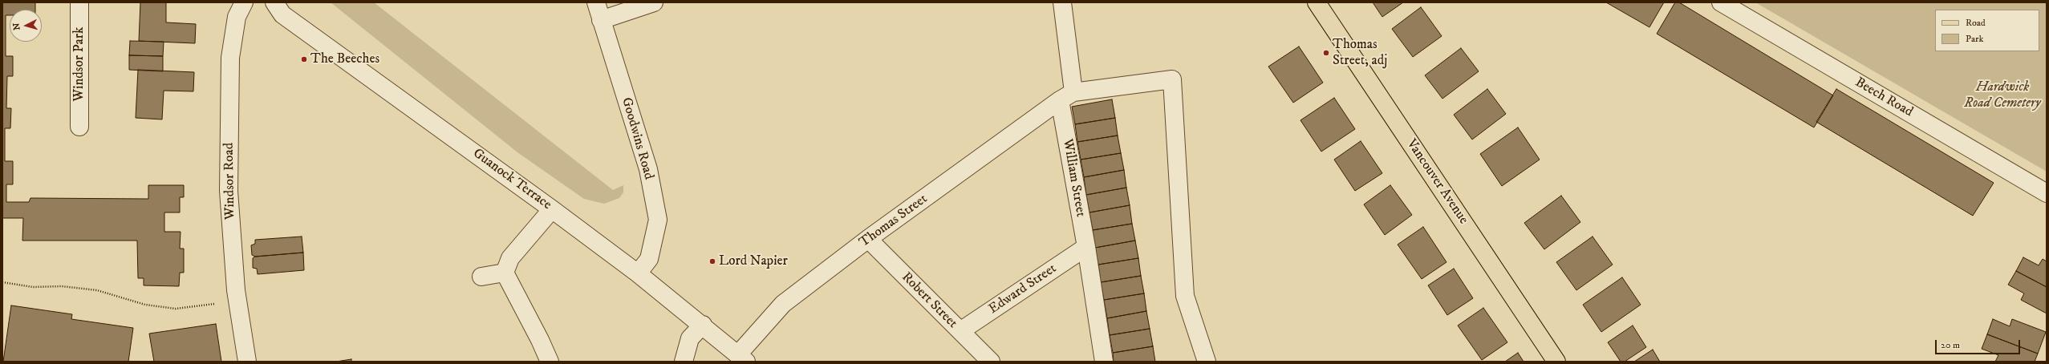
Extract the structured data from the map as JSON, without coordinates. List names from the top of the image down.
{
  "streets": {
    "main road": ["Vancouver Avenue"],
    "street": [
      "Windsor Park",
      "Beech Road",
      "Goodwins Road",
      "William Street",
      "Guanock Terrace",
      "Windsor Road",
      "Thomas Street",
      "Edward Street",
      "Robert Street"
    ]
  },
  "crossings": [
    ["Goodwins Road", "Guanock Terrace"],
    ["William Street", "Thomas Street"],
    ["William Street", "Edward Street"],
    ["Guanock Terrace", "Thomas Street"],
    ["Thomas Street", "Robert Street"],
    ["Edward Street", "Robert Street"]
  ],
  "parks": ["Hardwick Road Cemetery"],
  "places": ["Thomas Street, adj", "The Beeches", "Lord Napier"],
  "legend": ["Road", "Park"],
  "scale_bar": "20 m",
  "north": "left"
}
